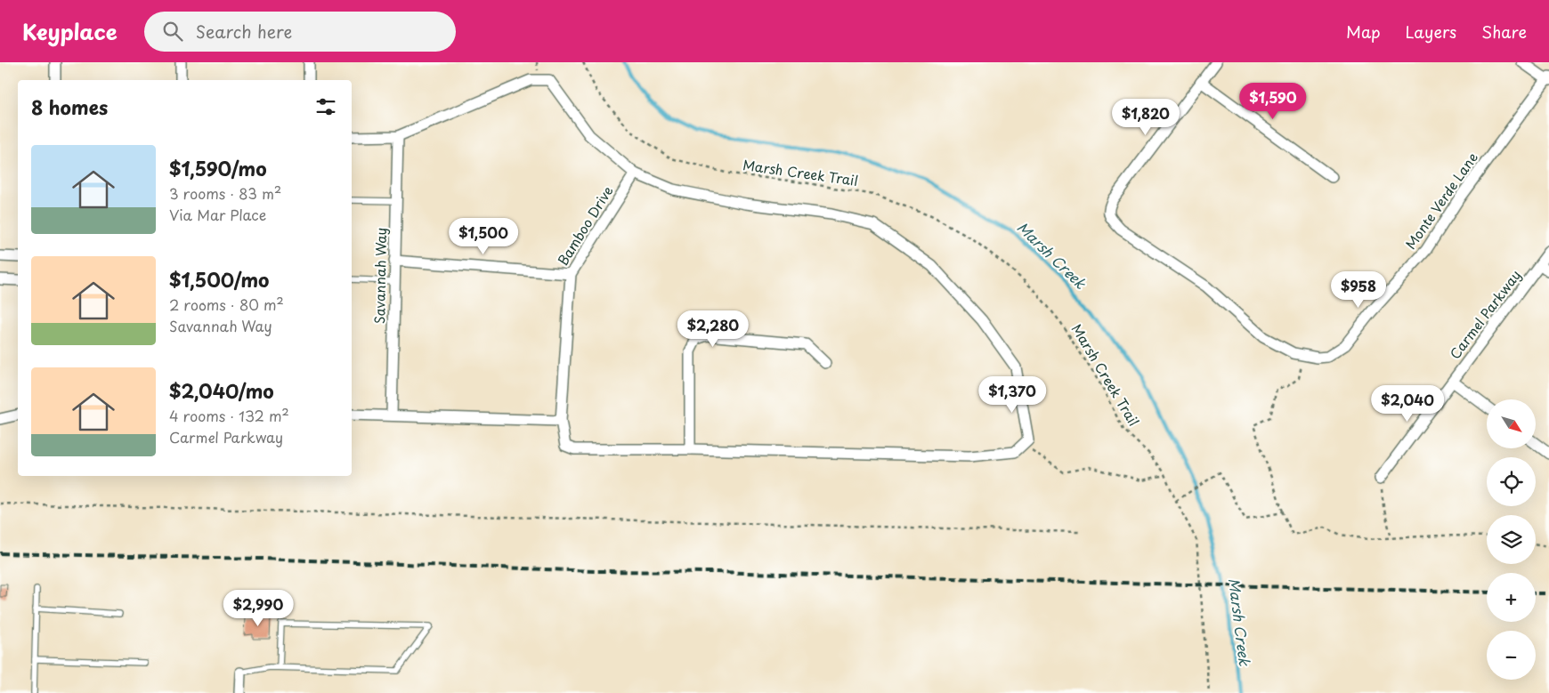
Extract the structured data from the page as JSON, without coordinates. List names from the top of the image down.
{
  "streets": {
    "street": [
      "Monte Verde Lane",
      "Bamboo Drive",
      "Savannah Way",
      "Carmel Parkway"
    ],
    "path": ["Marsh Creek Trail"]
  },
  "water": ["Marsh Creek"],
  "north": "bottom right",
  "page": {
    "header": "Keyplace",
    "search": "Search here",
    "nav": ["Map", "Layers", "Share"],
    "heading": "8 homes",
    "price": [
      "$1,590",
      "$1,820",
      "$1,500",
      "$958",
      "$2,280",
      "$1,370",
      "$2,040",
      "$2,990"
    ],
    "list": [
      {
        "name": "$1,590/mo",
        "note": "3 rooms · 83 m² · Via Mar Place"
      },
      {
        "name": "$1,500/mo",
        "note": "2 rooms · 80 m² · Savannah Way"
      },
      {
        "name": "$2,040/mo",
        "note": "4 rooms · 132 m² · Carmel Parkway"
      }
    ],
    "map_buttons": ["+", "−"]
  }
}
